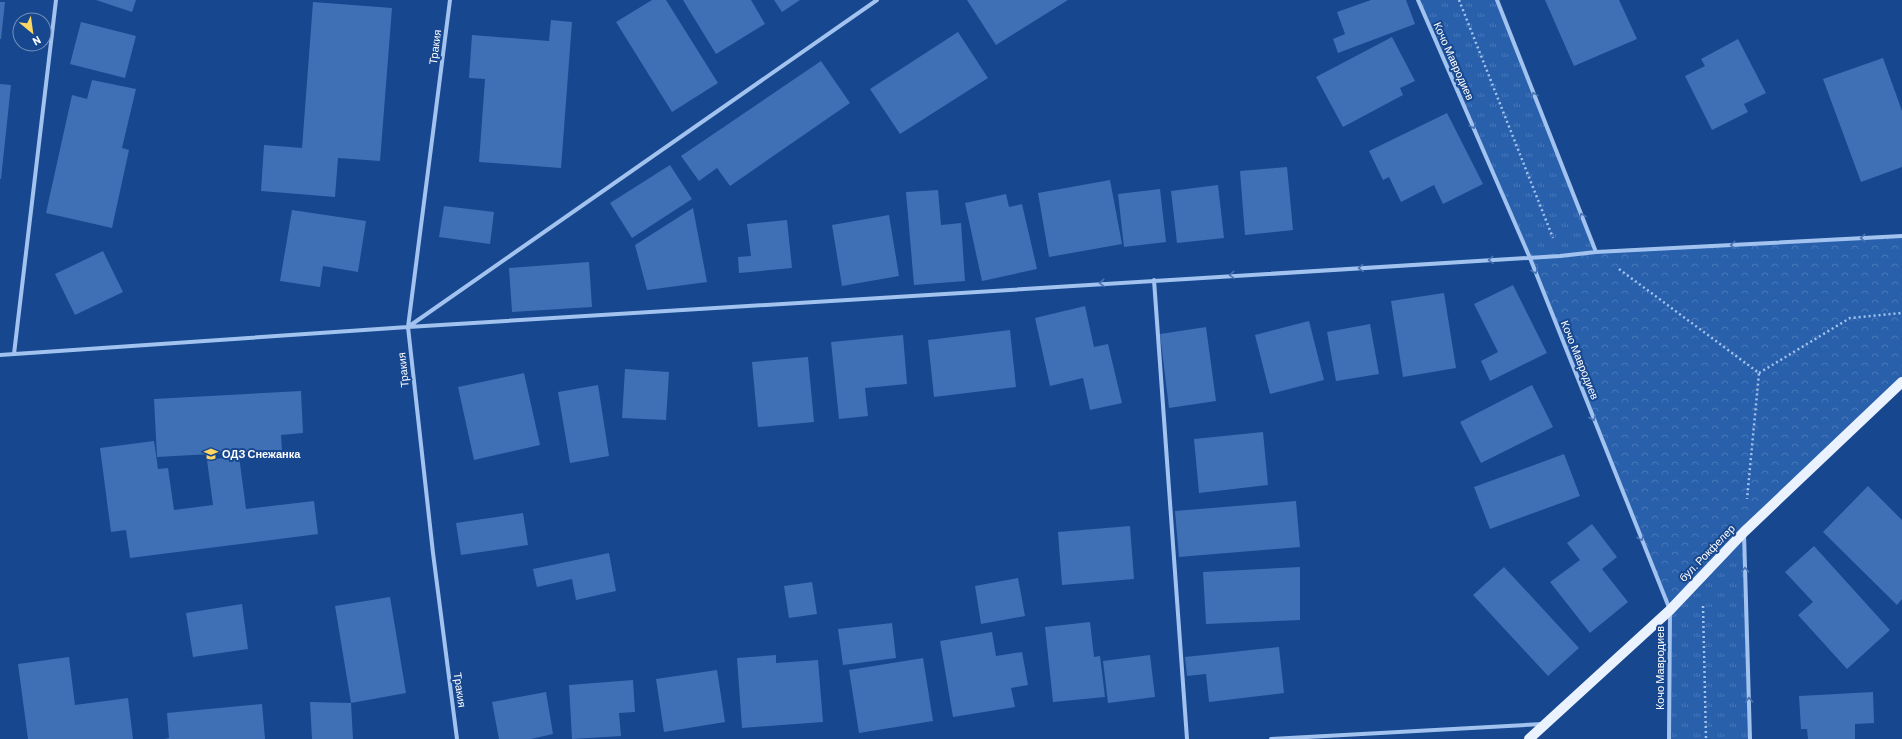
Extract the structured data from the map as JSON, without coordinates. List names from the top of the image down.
{
  "streets": {
    "main road": ["бул. Рокфелер"],
    "street": ["Тракия", "Кочо Мавродиев"]
  },
  "crossings": [
    ["Кочо Мавродиев", "бул. Рокфелер"]
  ],
  "one_way": ["Кочо Мавродиев"],
  "places": {
    "school or university": ["ОДЗ Снежанка"]
  },
  "north": "bottom right"
}
